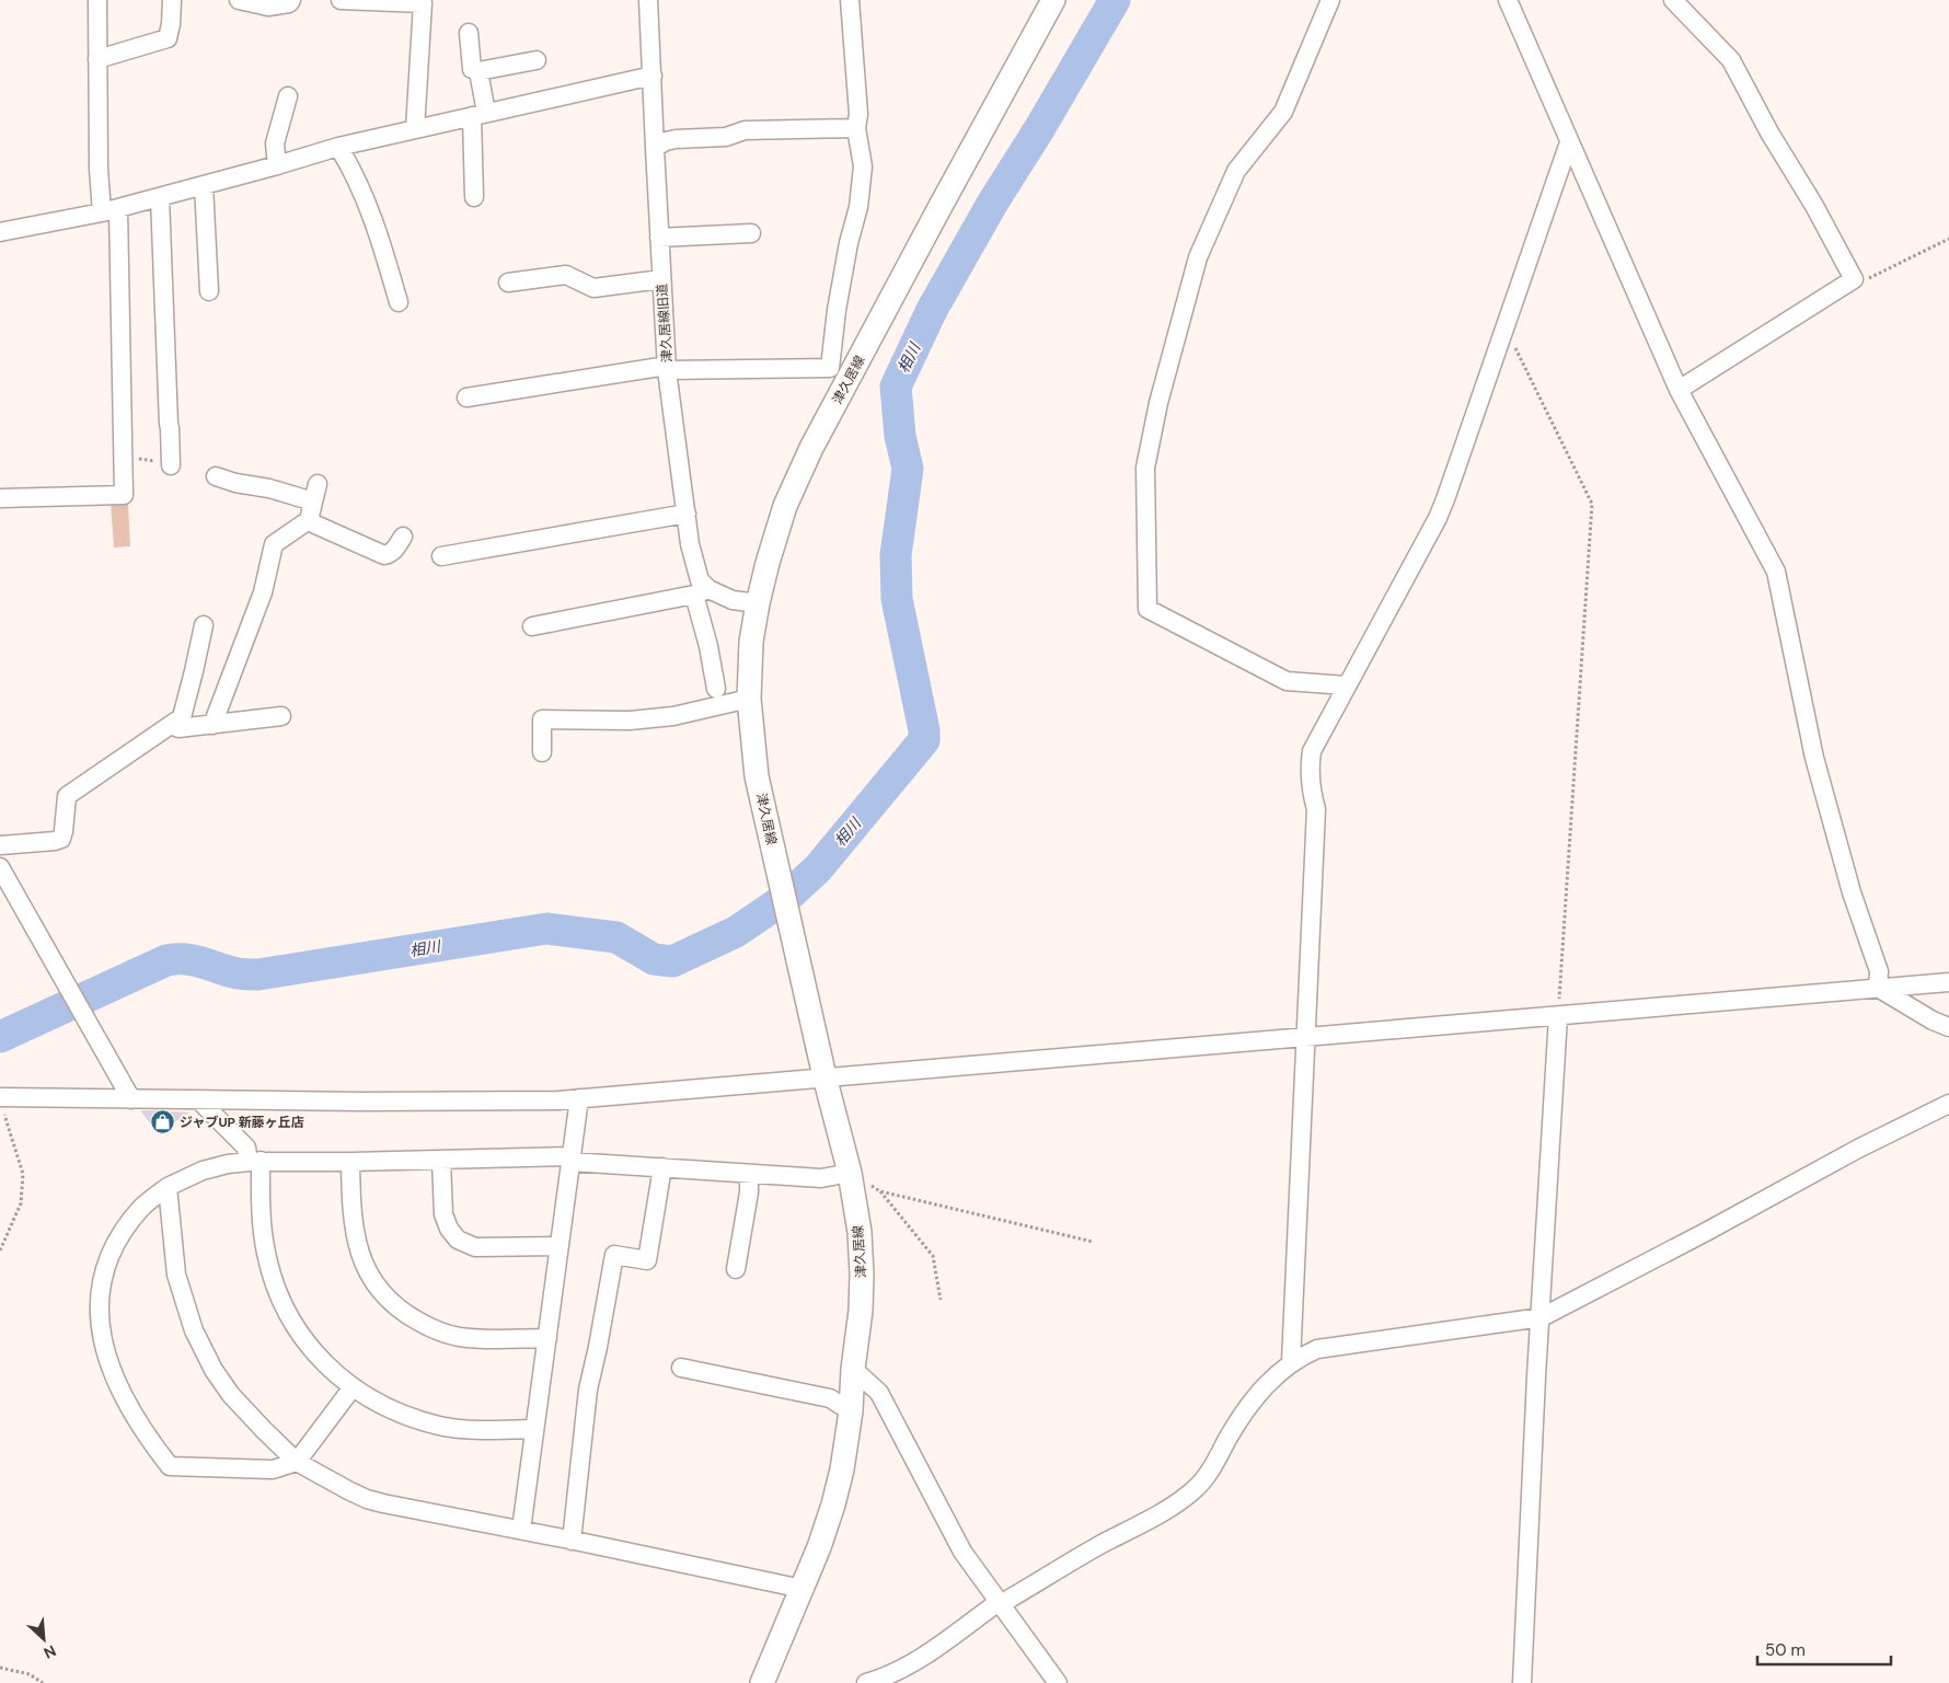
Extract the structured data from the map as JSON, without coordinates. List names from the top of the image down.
{
  "streets": {
    "main road": ["津久居線"],
    "street": ["津久居線旧道"]
  },
  "water": ["相川"],
  "places": {
    "shop": ["ジャブUP 新藤ヶ丘店"]
  },
  "scale_bar": "50 m",
  "north": "bottom right"
}
